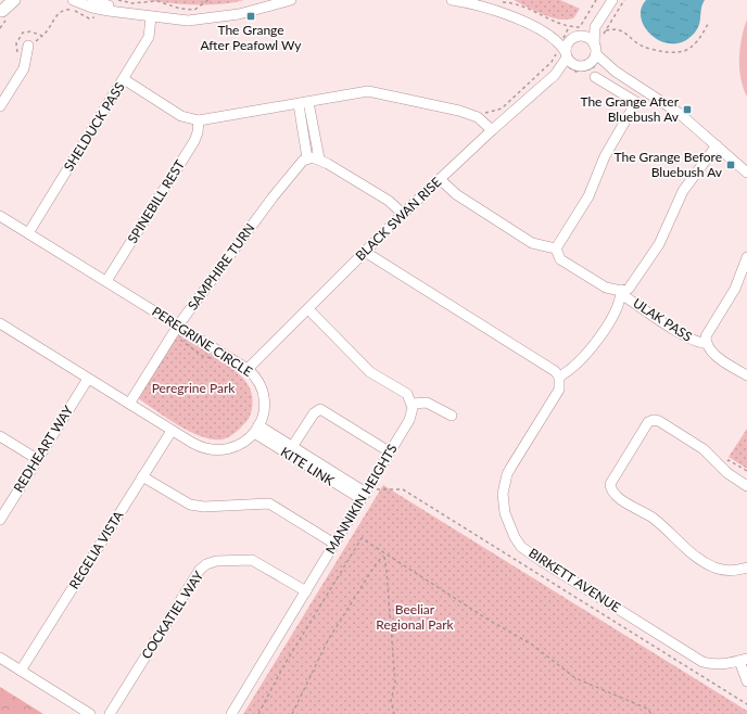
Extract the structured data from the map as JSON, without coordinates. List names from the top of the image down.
{
  "streets": {
    "street": [
      "SHELDUCK PASS",
      "SPINEBILL REST",
      "BLACK SWAN RISE",
      "SAMPHIRE TURN",
      "ULAK PASS",
      "PEREGRINE CIRCLE",
      "REDHEART WAY",
      "KITE LINK",
      "MANNIKIN HEIGHTS",
      "REGELIA VISTA",
      "BIRKETT AVENUE",
      "COCKATIEL WAY"
    ]
  },
  "crossings": [
    ["SHELDUCK PASS", "PEREGRINE CIRCLE"],
    ["SPINEBILL REST", "PEREGRINE CIRCLE"],
    ["BLACK SWAN RISE", "PEREGRINE CIRCLE"],
    ["SAMPHIRE TURN", "PEREGRINE CIRCLE"],
    ["PEREGRINE CIRCLE", "KITE LINK"],
    ["KITE LINK", "MANNIKIN HEIGHTS"],
    ["MANNIKIN HEIGHTS", "COCKATIEL WAY"]
  ],
  "parks": ["Peregrine Park", "Beeliar Regional Park"],
  "places": {
    "transit": ["The Grange After Peafowl Wy", "The Grange After Bluebush Av", "The Grange Before Bluebush Av"]
  }
}
